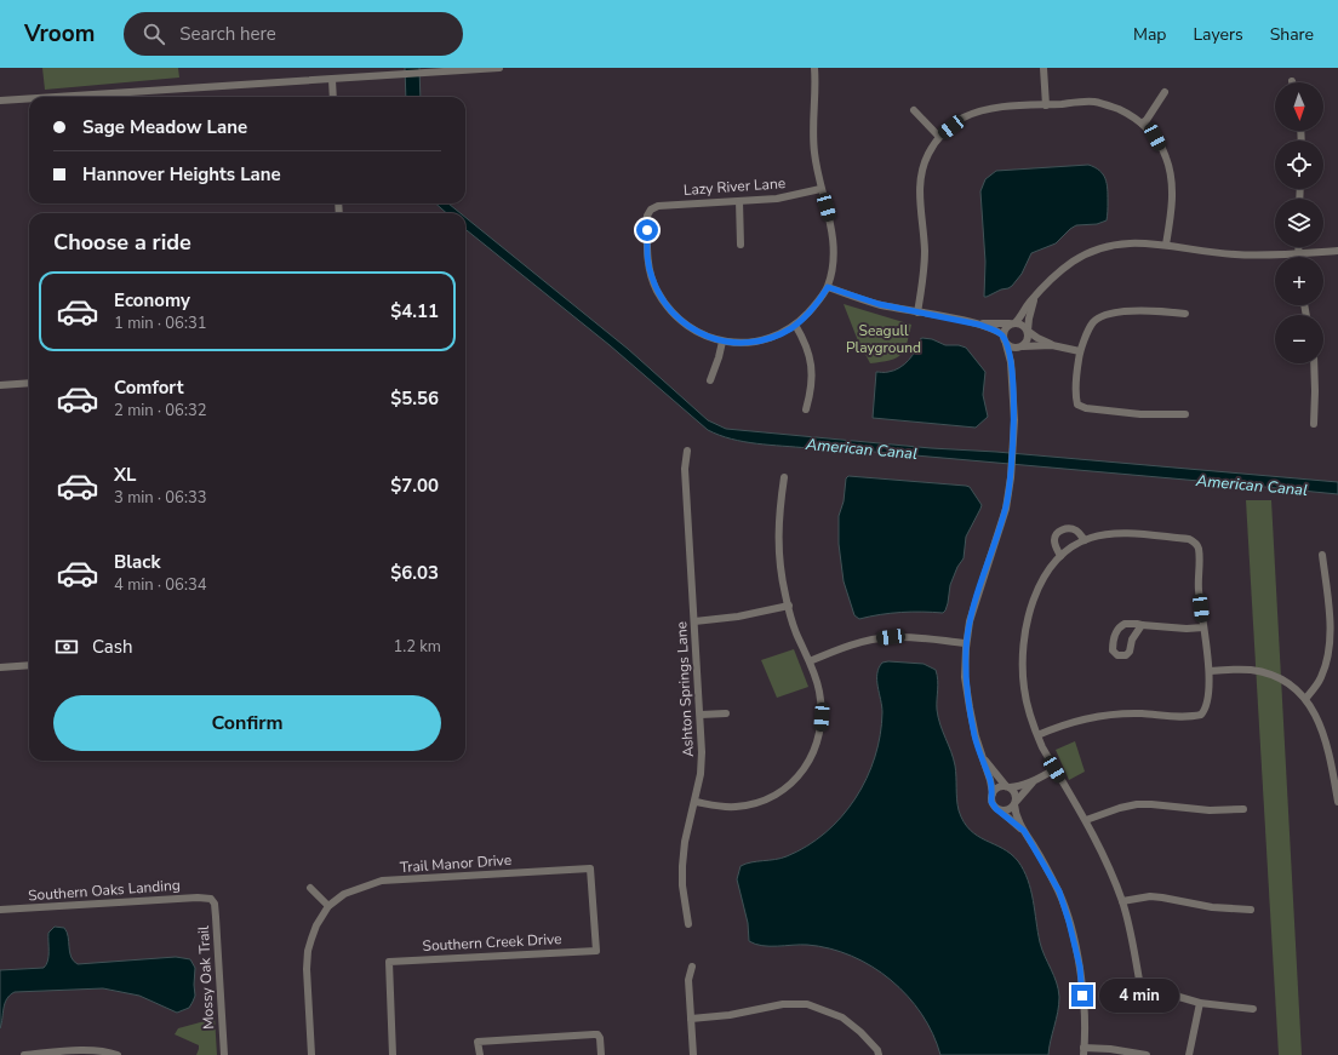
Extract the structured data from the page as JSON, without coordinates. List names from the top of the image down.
{
  "streets": {
    "street": [
      "Lazy River Lane",
      "Ashton Springs Lane",
      "Trail Manor Drive",
      "Southern Oaks Landing",
      "Southern Creek Drive",
      "Mossy Oak Trail"
    ]
  },
  "crossings": [
    ["Trail Manor Drive", "Southern Creek Drive"],
    ["Southern Oaks Landing", "Mossy Oak Trail"]
  ],
  "water": ["American Canal"],
  "parks": ["Seagull Playground"],
  "north": "bottom",
  "page": {
    "header": "Vroom",
    "search": "Search here",
    "nav": ["Map", "Layers", "Share"],
    "map_buttons": ["+", "−"],
    "banner": ["Sage Meadow Lane", "Hannover Heights Lane"],
    "heading": "Choose a ride",
    "list": [
      {
        "name": "Economy",
        "note": "1 min · 06:31",
        "value": "$4.11"
      },
      {
        "name": "Comfort",
        "note": "2 min · 06:32",
        "value": "$5.56"
      },
      {
        "name": "XL",
        "note": "3 min · 06:33",
        "value": "$7.00"
      },
      {
        "name": "Black",
        "note": "4 min · 06:34",
        "value": "$6.03"
      }
    ],
    "pay": ["Cash", "1.2 km"],
    "buttons": "Confirm",
    "bubble": "4 min"
  }
}
